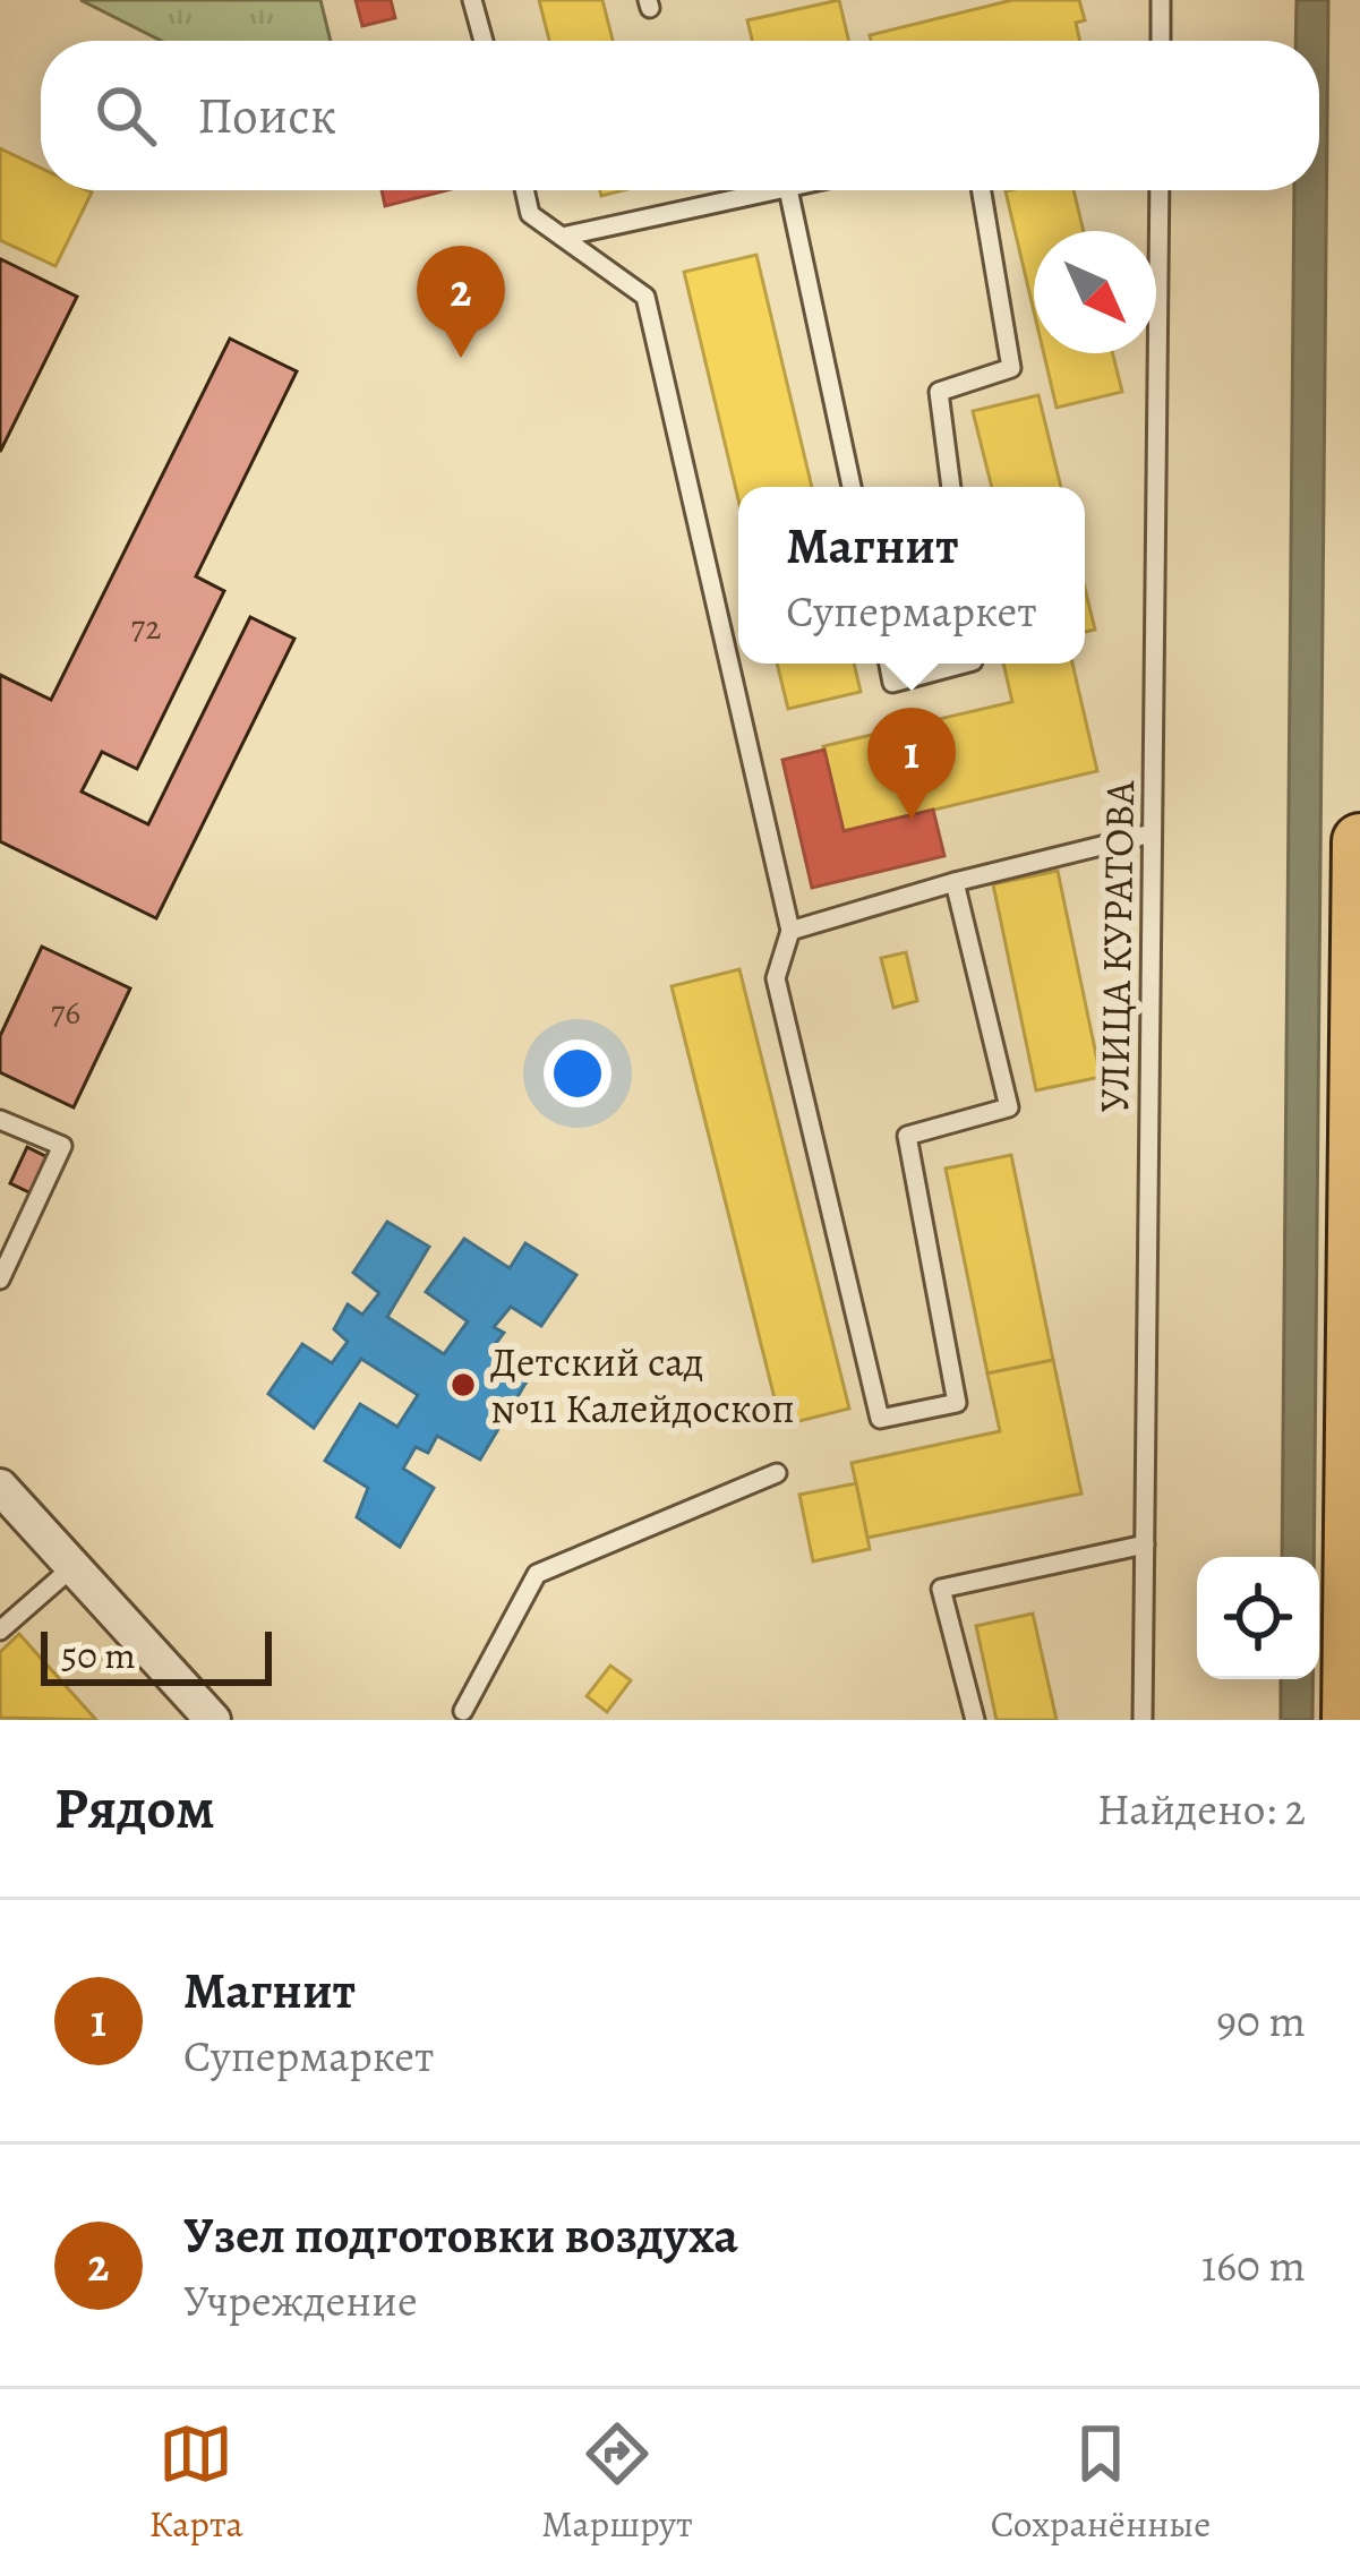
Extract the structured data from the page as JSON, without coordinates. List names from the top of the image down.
{
  "streets": {
    "lane": ["УЛИЦА КУРАТОВА"]
  },
  "places": ["Детский сад №11 Калейдоскоп"],
  "house_numbers": ["72", "76"],
  "scale_bar": "50 m",
  "north": "bottom right",
  "page": {
    "search": "Поиск",
    "pins": ["2", "1"],
    "popup": ["Магнит", "Супермаркет"],
    "scale": "50 m",
    "heading": ["Рядом", "Найдено: 2"],
    "list": [
      {
        "mark": "1",
        "name": "Магнит",
        "note": "Супермаркет",
        "value": "90 m"
      },
      {
        "mark": "2",
        "name": "Узел подготовки воздуха",
        "note": "Учреждение",
        "value": "160 m"
      }
    ],
    "nav": ["Карта", "Маршрут", "Сохранённые"]
  }
}
